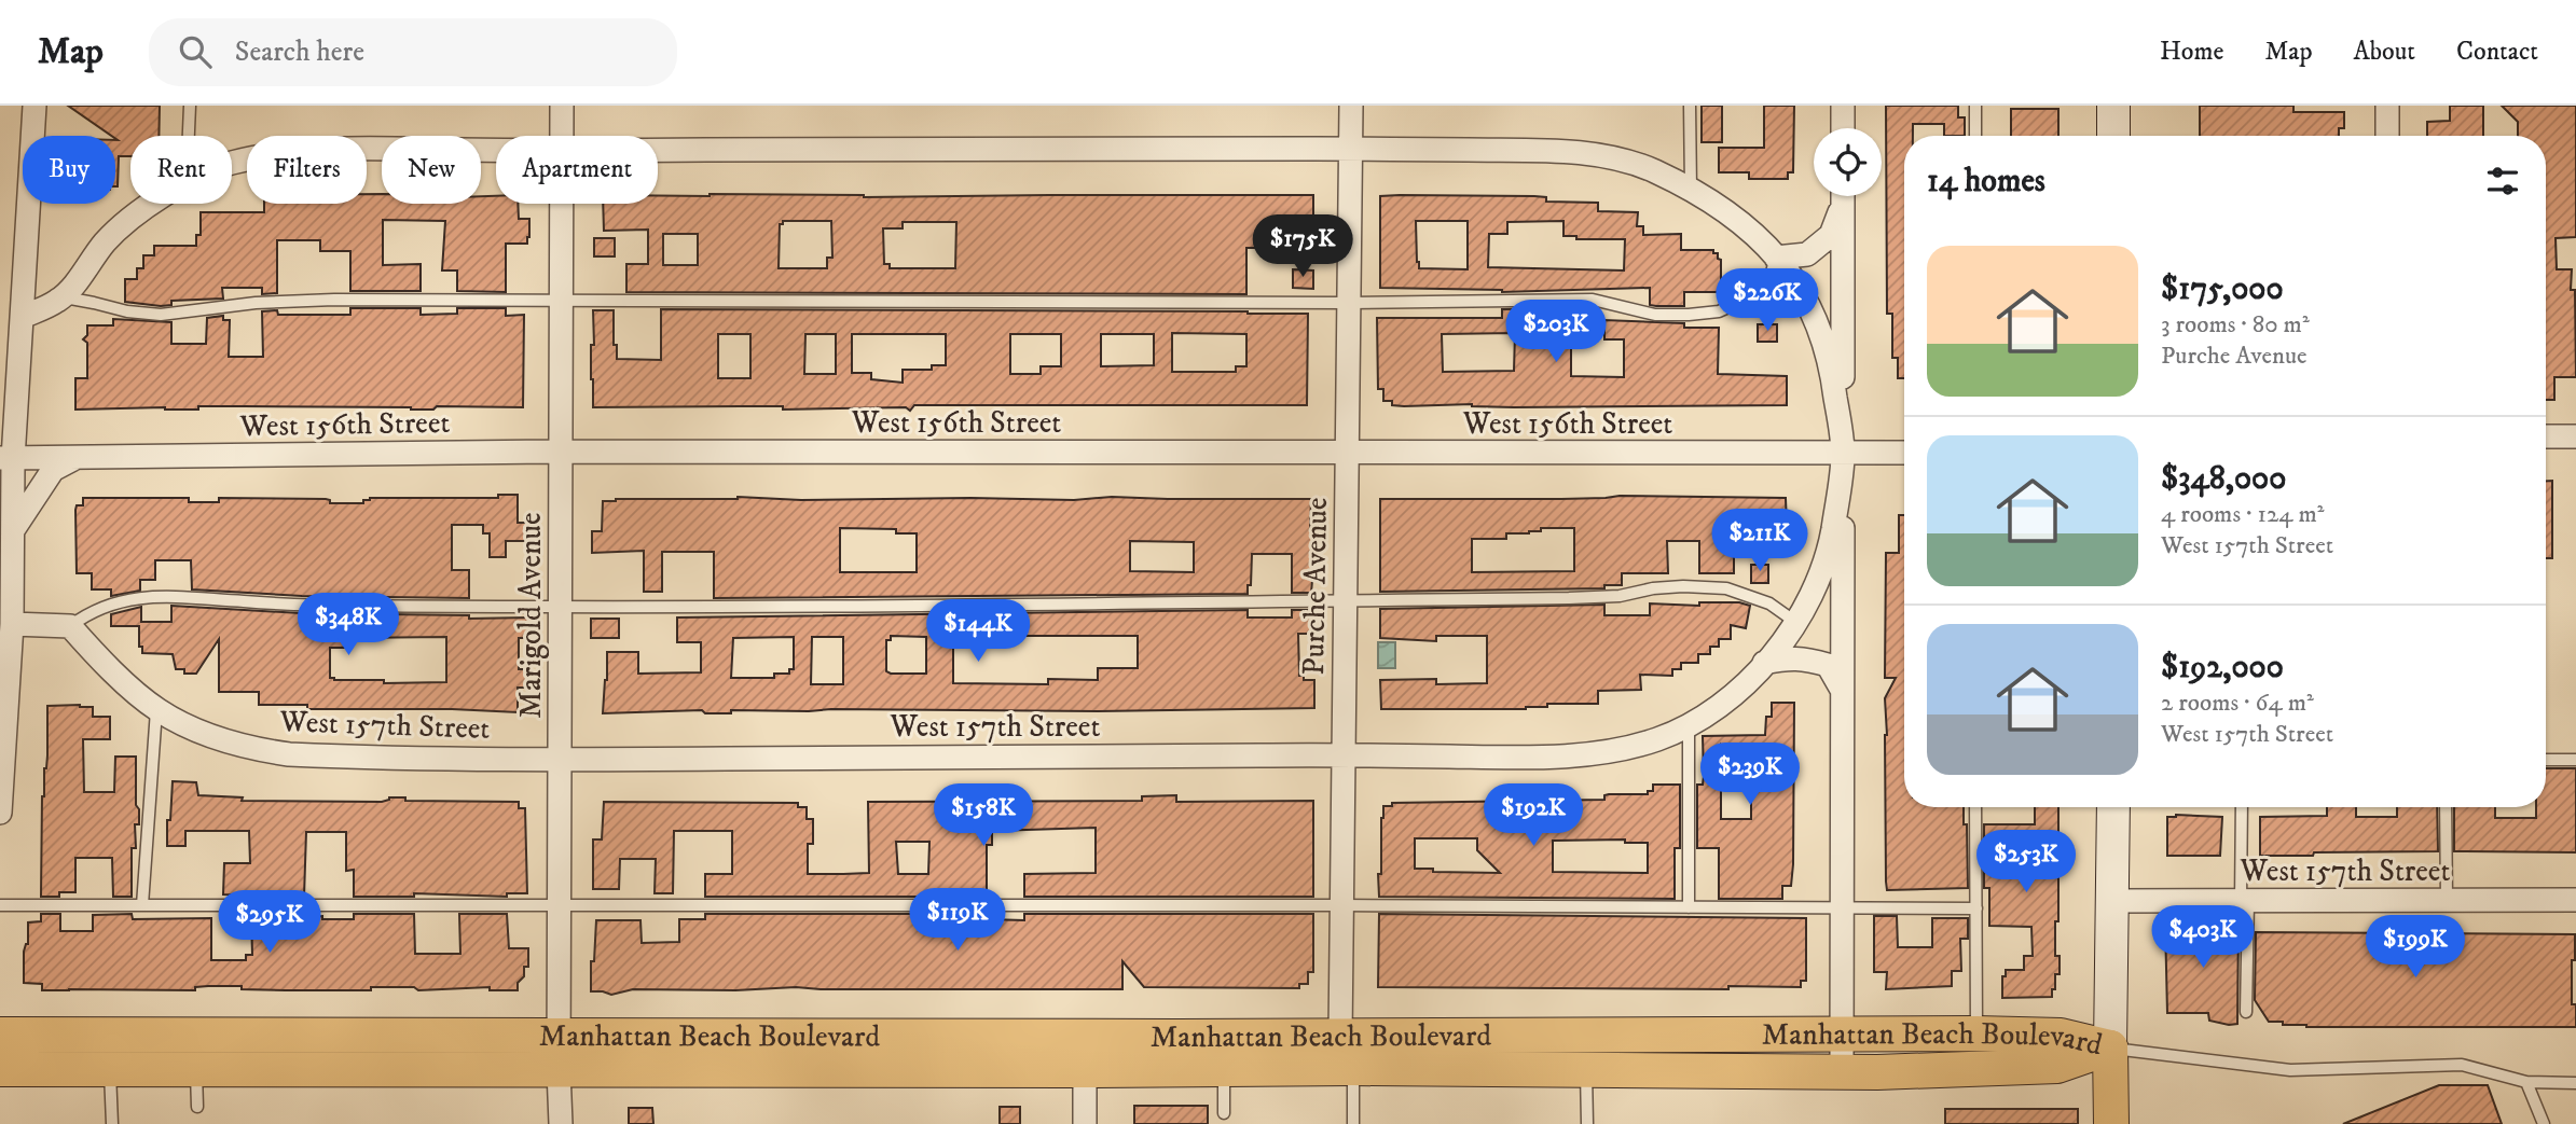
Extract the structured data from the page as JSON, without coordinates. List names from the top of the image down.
{
  "streets": {
    "main road": ["Manhattan Beach Boulevard"],
    "street": [
      "West 156th Street",
      "Purche Avenue",
      "Marigold Avenue",
      "West 157th Street"
    ]
  },
  "crossings": [
    ["West 156th Street", "Purche Avenue"],
    ["West 156th Street", "Marigold Avenue"],
    ["West 156th Street", "West 157th Street"],
    ["Purche Avenue", "West 157th Street"],
    ["Purche Avenue", "Manhattan Beach Boulevard"],
    ["Marigold Avenue", "West 157th Street"],
    ["Marigold Avenue", "Manhattan Beach Boulevard"]
  ],
  "page": {
    "header": "Map",
    "search": "Search here",
    "nav": [
      "Home",
      "Map",
      "About",
      "Contact"
    ],
    "chip": [
      "Buy",
      "Rent",
      "Filters",
      "New",
      "Apartment"
    ],
    "heading": "14 homes",
    "price": [
      "$175K",
      "$226K",
      "$203K",
      "$211K",
      "$348K",
      "$144K",
      "$239K",
      "$158K",
      "$192K",
      "$253K",
      "$119K",
      "$295K",
      "$403K",
      "$199K"
    ],
    "list": [
      {
        "name": "$175,000",
        "note": "3 rooms · 80 m² · Purche Avenue"
      },
      {
        "name": "$348,000",
        "note": "4 rooms · 124 m² · West 157th Street"
      },
      {
        "name": "$192,000",
        "note": "2 rooms · 64 m² · West 157th Street"
      }
    ]
  }
}
